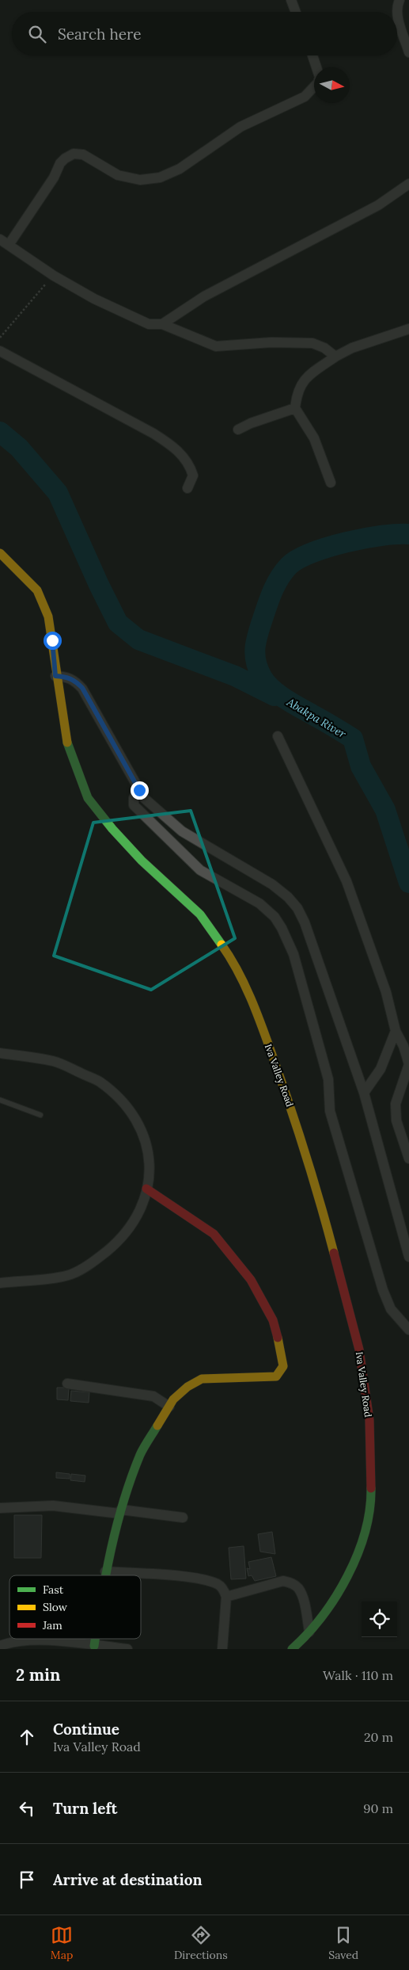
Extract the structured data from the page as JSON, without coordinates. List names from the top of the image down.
{
  "streets": {
    "street": ["Iva Valley Road"]
  },
  "water": ["Abakpa River"],
  "legend": ["Fast", "Slow", "Jam"],
  "north": "right",
  "page": {
    "search": "Search here",
    "heading": ["2 min", "Walk · 110 m"],
    "list": [
      ["Continue", "Iva Valley Road", "20 m"],
      ["Turn left", "90 m"],
      "Arrive at destination"
    ],
    "nav": ["Map", "Directions", "Saved"]
  }
}
